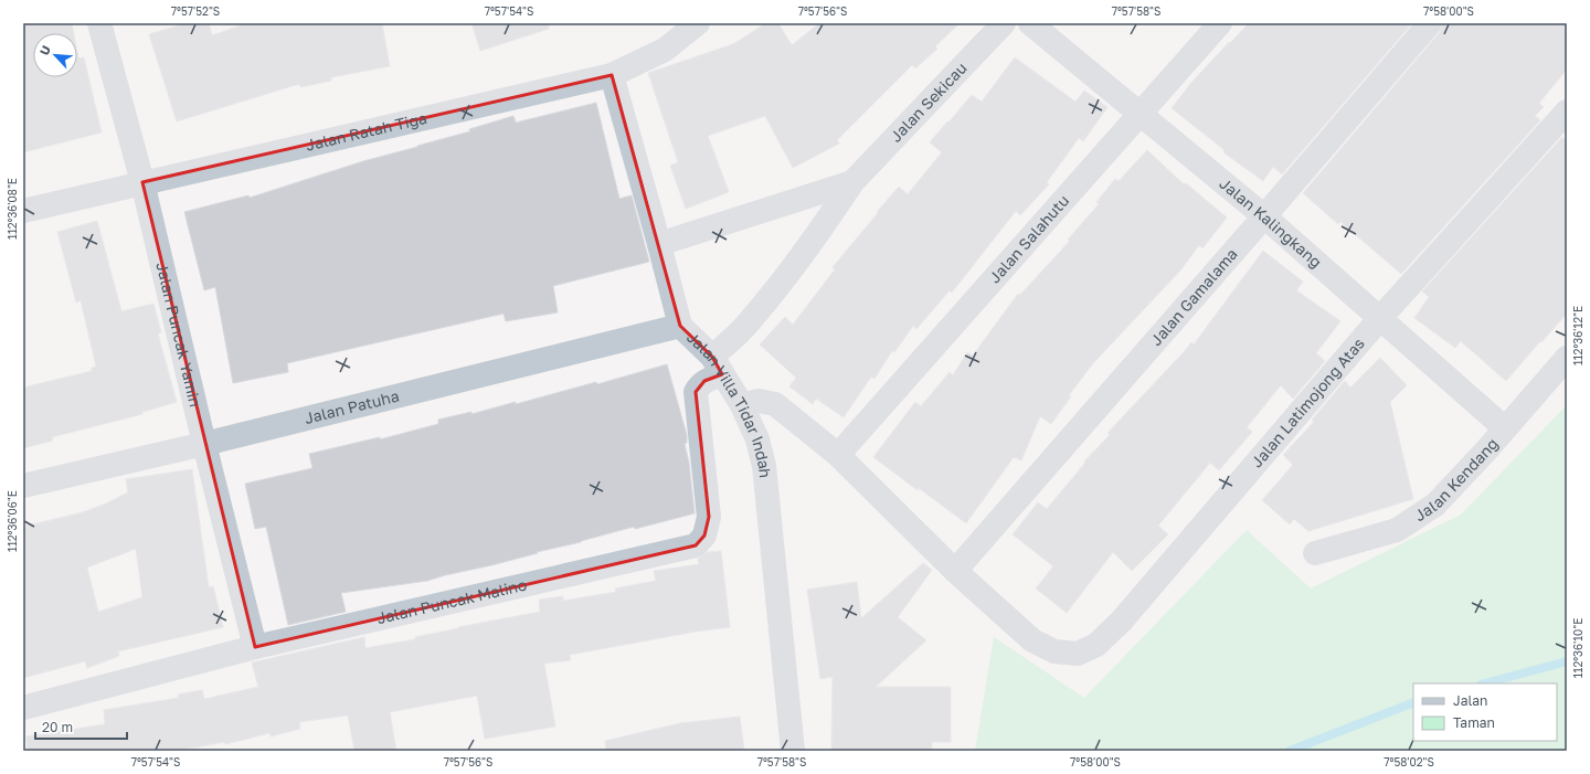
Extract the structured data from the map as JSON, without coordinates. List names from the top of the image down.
{
  "streets": {
    "street": [
      "Jalan Sekicau",
      "Jalan Ratah Tiga",
      "Jalan Kalingkang",
      "Jalan Salahutu",
      "Jalan Gamalama",
      "Jalan Puncak Yamin",
      "Jalan Latimojong Atas",
      "Jalan Patuha",
      "Jalan Villa Tidar Indah",
      "Jalan Kendang",
      "Jalan Puncak Malino"
    ]
  },
  "crossings": [
    ["Jalan Sekicau", "Jalan Villa Tidar Indah"],
    ["Jalan Sekicau", "Jalan Puncak Malino"],
    ["Jalan Ratah Tiga", "Jalan Puncak Yamin"],
    ["Jalan Ratah Tiga", "Jalan Villa Tidar Indah"],
    ["Jalan Kalingkang", "Jalan Salahutu"],
    ["Jalan Kalingkang", "Jalan Gamalama"],
    ["Jalan Kalingkang", "Jalan Latimojong Atas"],
    ["Jalan Kalingkang", "Jalan Kendang"],
    ["Jalan Salahutu", "Jalan Latimojong Atas"],
    ["Jalan Gamalama", "Jalan Latimojong Atas"],
    ["Jalan Puncak Yamin", "Jalan Patuha"],
    ["Jalan Puncak Yamin", "Jalan Puncak Malino"],
    ["Jalan Latimojong Atas", "Jalan Villa Tidar Indah"],
    ["Jalan Patuha", "Jalan Villa Tidar Indah"],
    ["Jalan Villa Tidar Indah", "Jalan Puncak Malino"]
  ],
  "legend": ["Jalan", "Taman"],
  "scale_bar": "20 m",
  "north": "top left",
  "coordinates": [
    "7°57'52\"S",
    "7°57'54\"S",
    "7°57'56\"S",
    "7°57'58\"S",
    "7°58'00\"S",
    "112°36'08\"E",
    "112°36'12\"E",
    "112°36'06\"E",
    "112°36'10\"E",
    "7°58'02\"S"
  ]
}
